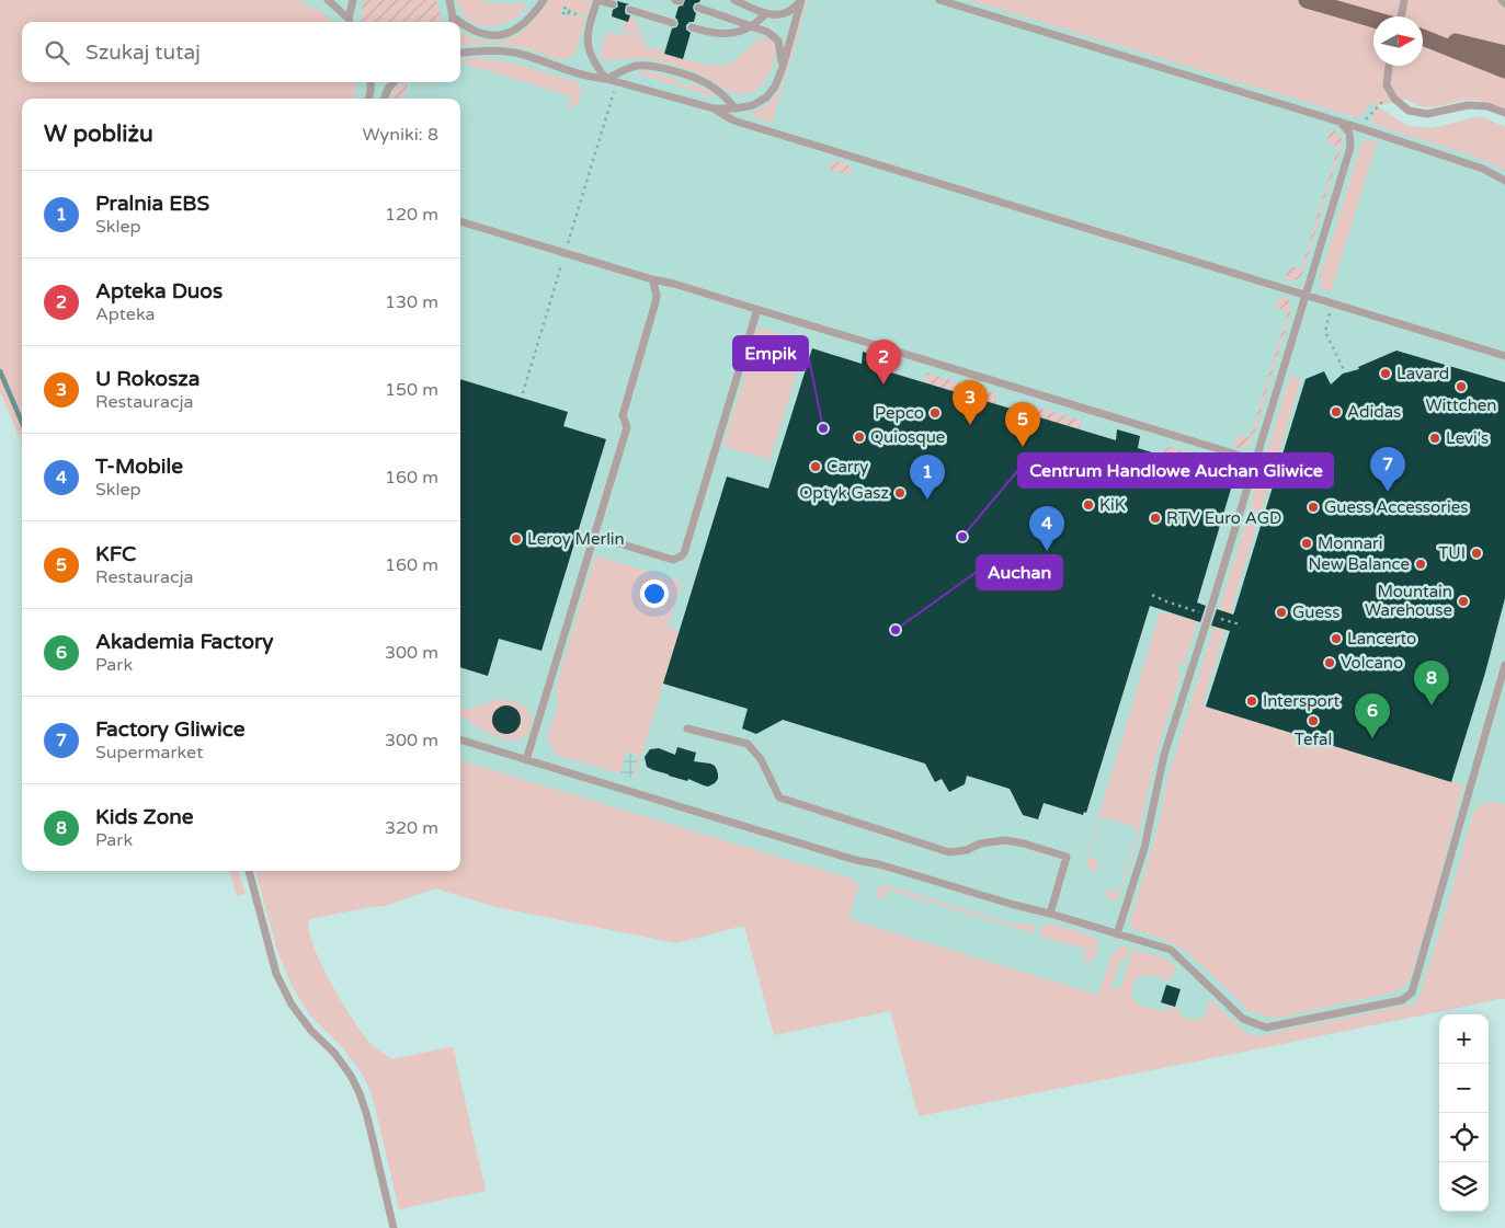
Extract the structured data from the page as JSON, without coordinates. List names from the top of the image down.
{
  "places": [
    "Lavard",
    "Wittchen",
    "Adidas",
    "Pepco",
    "Empik",
    "Quiosque",
    "Levi's",
    "Carry",
    "Optyk Gasz",
    "KiK",
    "Guess Accessories",
    "RTV Euro AGD",
    "Centrum Handlowe Auchan Gliwice",
    "Leroy Merlin",
    "Monnari",
    "TUI",
    "New Balance",
    "Mountain Warehouse",
    "Guess",
    "Auchan",
    "Lancerto",
    "Volcano",
    "Intersport",
    "Tefal"
  ],
  "north": "right",
  "page": {
    "search": "Szukaj tutaj",
    "heading": ["W pobliżu", "Wyniki: 8"],
    "list": [
      {
        "mark": "1",
        "name": "Pralnia EBS",
        "note": "Sklep",
        "value": "120 m"
      },
      {
        "mark": "2",
        "name": "Apteka Duos",
        "note": "Apteka",
        "value": "130 m"
      },
      {
        "mark": "3",
        "name": "U Rokosza",
        "note": "Restauracja",
        "value": "150 m"
      },
      {
        "mark": "4",
        "name": "T-Mobile",
        "note": "Sklep",
        "value": "160 m"
      },
      {
        "mark": "5",
        "name": "KFC",
        "note": "Restauracja",
        "value": "160 m"
      },
      {
        "mark": "6",
        "name": "Akademia Factory",
        "note": "Park",
        "value": "300 m"
      },
      {
        "mark": "7",
        "name": "Factory Gliwice",
        "note": "Supermarket",
        "value": "300 m"
      },
      {
        "mark": "8",
        "name": "Kids Zone",
        "note": "Park",
        "value": "320 m"
      }
    ],
    "pins": [
      "2",
      "3",
      "5",
      "7",
      "1",
      "4",
      "8",
      "6"
    ],
    "map_buttons": ["+", "−"]
  }
}
